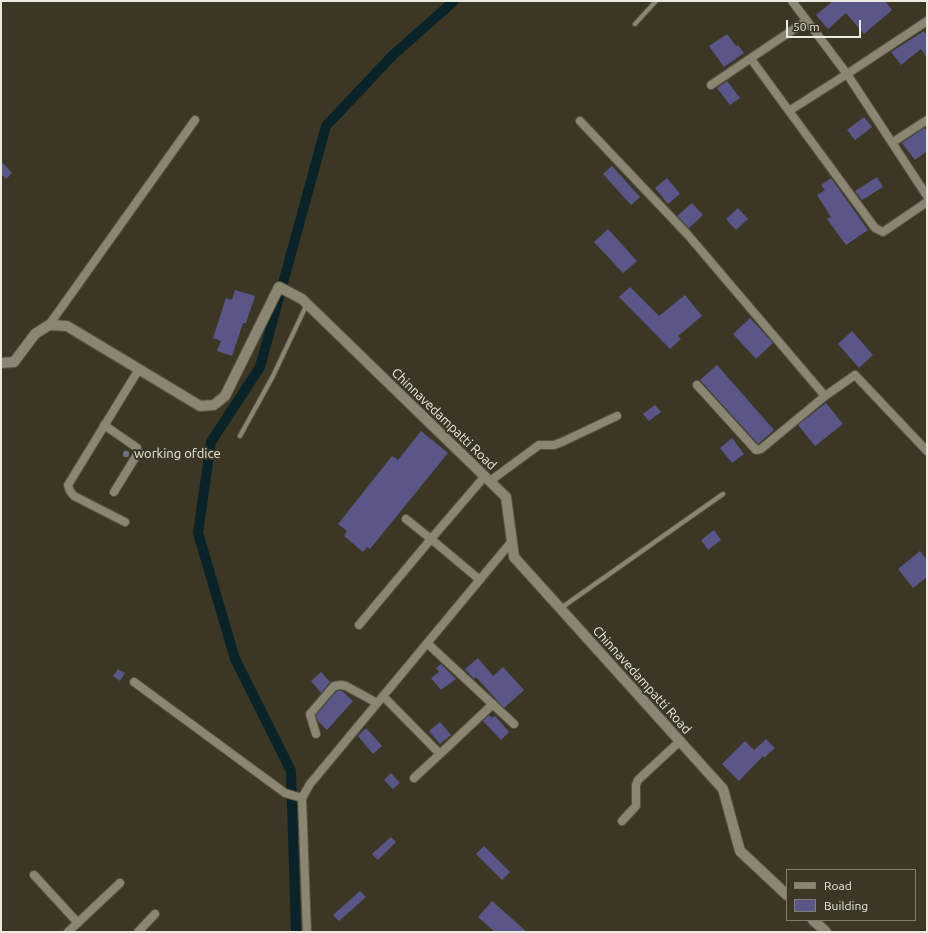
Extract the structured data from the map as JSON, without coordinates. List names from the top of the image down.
{
  "streets": {
    "street": ["Chinnavedampatti Road"]
  },
  "places": ["working ofdice"],
  "legend": ["Road", "Building"],
  "scale_bar": "50 m"
}
